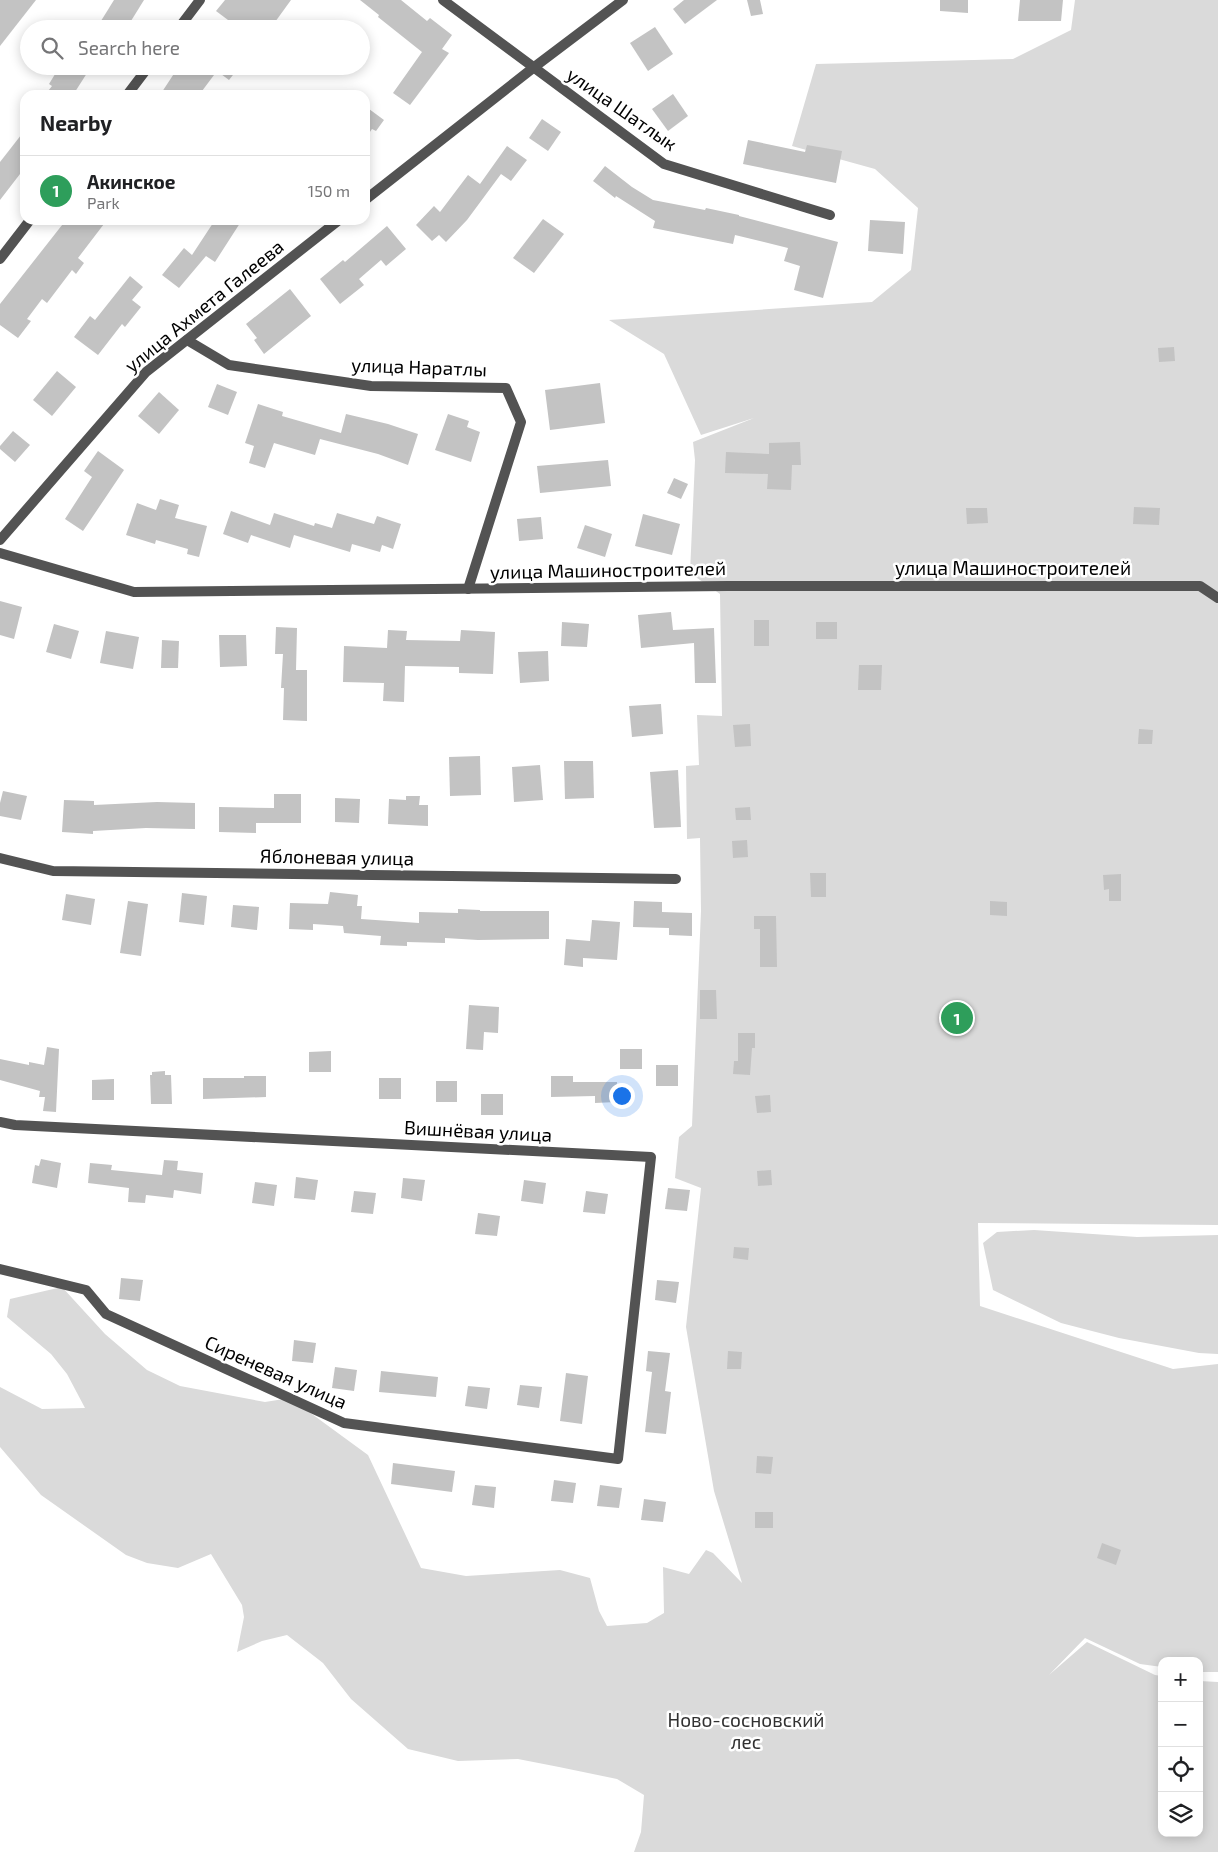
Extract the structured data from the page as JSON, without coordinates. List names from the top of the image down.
{
  "streets": {
    "street": [
      "улица Шатлык",
      "улица Ахмета Галеева",
      "улица Наратлы",
      "улица Машиностроителей",
      "Яблоневая улица",
      "Вишнёвая улица",
      "Сиреневая улица"
    ]
  },
  "crossings": [
    ["улица Ахмета Галеева", "улица Наратлы"],
    ["улица Наратлы", "улица Машиностроителей"],
    ["Вишнёвая улица", "Сиреневая улица"]
  ],
  "parks": ["Ново-сосновский лес"],
  "page": {
    "search": "Search here",
    "heading": "Nearby",
    "list": [
      {
        "mark": "1",
        "name": "Акинское",
        "note": "Park",
        "value": "150 m"
      }
    ],
    "pins": "1",
    "map_buttons": ["+", "−"]
  }
}
